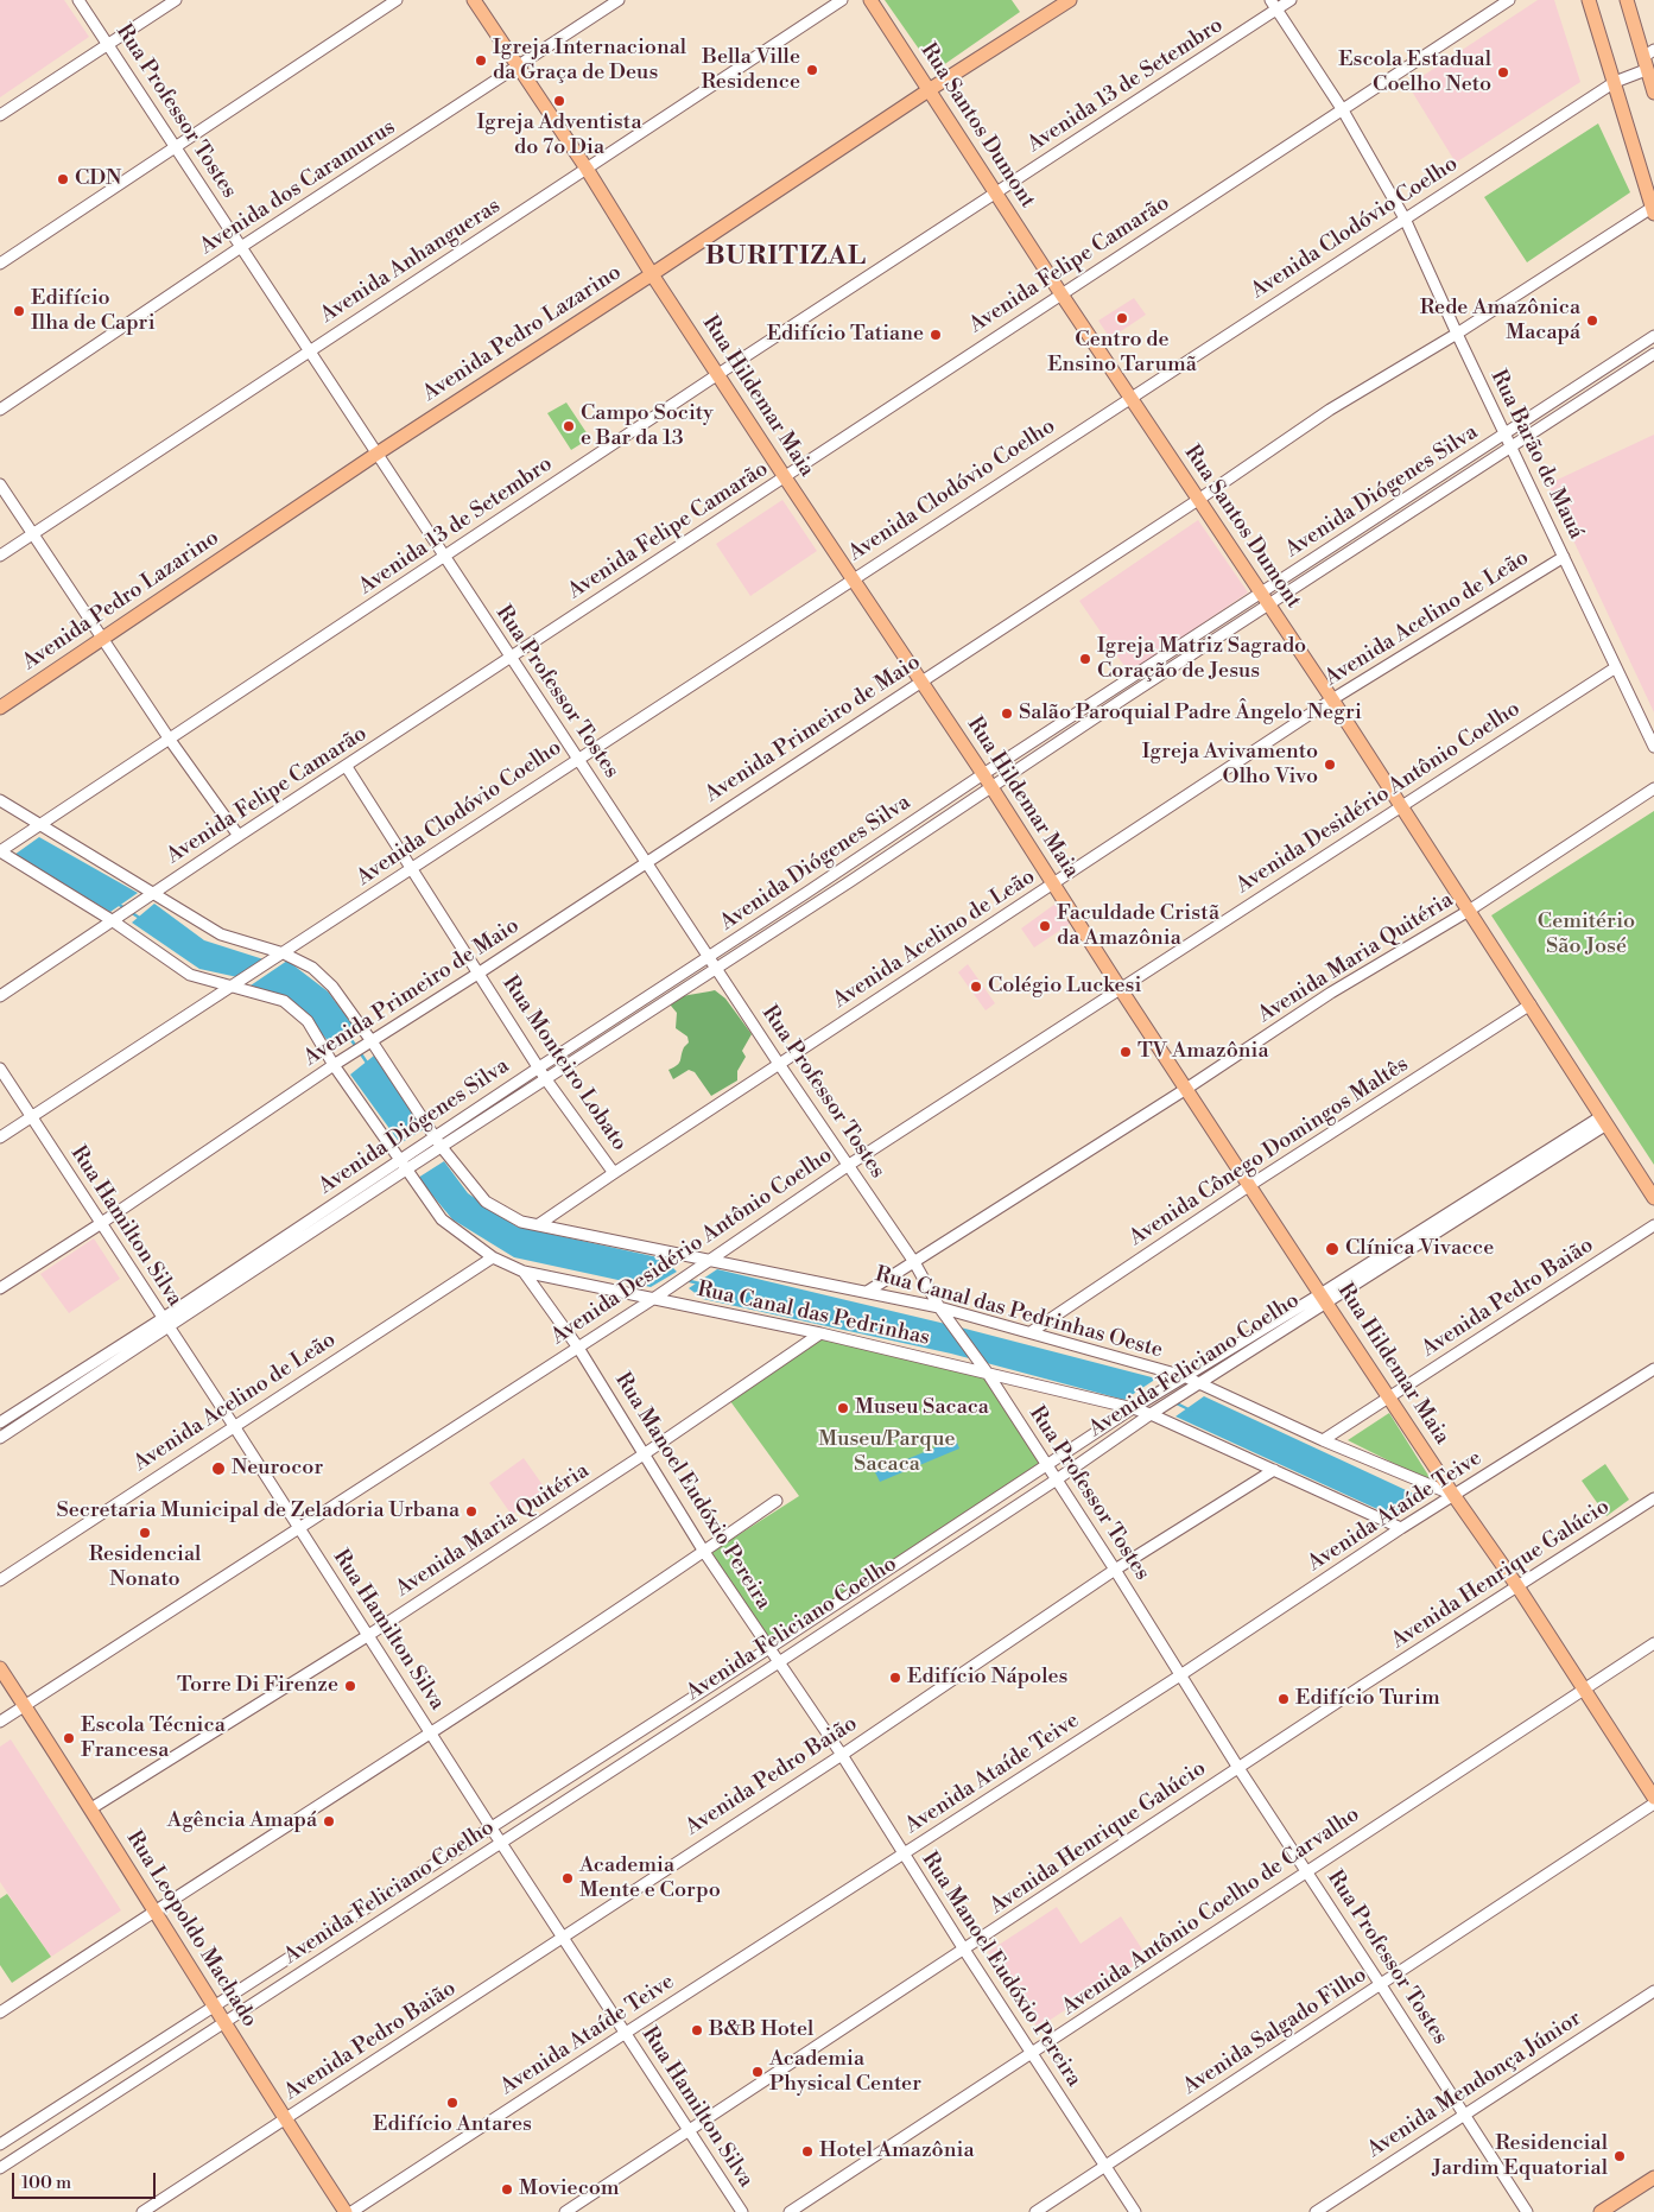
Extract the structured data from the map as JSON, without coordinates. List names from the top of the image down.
{
  "streets": {
    "main road": [
      "Rua Santos Dumont",
      "Avenida Pedro Lazarino",
      "Rua Hildemar Maia",
      "Rua Leopoldo Machado"
    ],
    "street": [
      "Avenida 13 de Setembro",
      "Rua Professor Tostes",
      "Avenida dos Caramurus",
      "Avenida Clodóvio Coelho",
      "Avenida Anhangueras",
      "Avenida Felipe Camarão",
      "Rua Barão de Mauá",
      "Avenida Diógenes Silva",
      "Avenida Acelino de Leão",
      "Avenida Primeiro de Maio",
      "Avenida Desidério Antônio Coelho",
      "Avenida Maria Quitéria",
      "Rua Monteiro Lobato",
      "Avenida Cônego Domingos Maltês",
      "Rua Hamilton Silva",
      "Avenida Pedro Baião",
      "Rua Canal das Pedrinhas Oeste",
      "Rua Canal das Pedrinhas",
      "Avenida Feliciano Coelho",
      "Rua Manoel Eudóxio Pereira",
      "Avenida Ataíde Teive",
      "Avenida Henrique Galúcio",
      "Avenida Antônio Coelho de Carvalho",
      "Avenida Salgado Filho",
      "Avenida Mendonça Júnior"
    ]
  },
  "crossings": [
    ["Avenida 13 de Setembro", "Rua Professor Tostes"],
    ["Avenida 13 de Setembro", "Rua Santos Dumont"],
    ["Avenida 13 de Setembro", "Rua Hildemar Maia"],
    ["Avenida 13 de Setembro", "Rua Barão de Mauá"],
    ["Avenida 13 de Setembro", "Rua Canal das Pedrinhas Oeste"],
    ["Avenida 13 de Setembro", "Rua Canal das Pedrinhas"],
    ["Rua Professor Tostes", "Avenida dos Caramurus"],
    ["Rua Professor Tostes", "Avenida Clodóvio Coelho"],
    ["Rua Professor Tostes", "Avenida Anhangueras"],
    ["Rua Professor Tostes", "Avenida Felipe Camarão"],
    ["Rua Professor Tostes", "Avenida Pedro Lazarino"],
    ["Rua Professor Tostes", "Avenida Diógenes Silva"],
    ["Rua Professor Tostes", "Avenida Acelino de Leão"],
    ["Rua Professor Tostes", "Avenida Primeiro de Maio"],
    ["Rua Professor Tostes", "Avenida Desidério Antônio Coelho"],
    ["Rua Professor Tostes", "Avenida Maria Quitéria"],
    ["Rua Professor Tostes", "Avenida Pedro Baião"],
    ["Rua Professor Tostes", "Rua Canal das Pedrinhas Oeste"],
    ["Rua Professor Tostes", "Rua Canal das Pedrinhas"],
    ["Rua Professor Tostes", "Avenida Feliciano Coelho"],
    ["Rua Professor Tostes", "Avenida Ataíde Teive"],
    ["Rua Professor Tostes", "Avenida Henrique Galúcio"],
    ["Rua Professor Tostes", "Avenida Antônio Coelho de Carvalho"],
    ["Rua Professor Tostes", "Avenida Salgado Filho"],
    ["Rua Professor Tostes", "Avenida Mendonça Júnior"],
    ["Rua Santos Dumont", "Avenida Clodóvio Coelho"],
    ["Rua Santos Dumont", "Avenida Felipe Camarão"],
    ["Rua Santos Dumont", "Avenida Pedro Lazarino"],
    ["Rua Santos Dumont", "Avenida Diógenes Silva"],
    ["Rua Santos Dumont", "Avenida Acelino de Leão"],
    ["Rua Santos Dumont", "Avenida Primeiro de Maio"],
    ["Rua Santos Dumont", "Avenida Desidério Antônio Coelho"],
    ["Rua Santos Dumont", "Avenida Maria Quitéria"],
    ["Rua Santos Dumont", "Avenida Cônego Domingos Maltês"],
    ["Rua Santos Dumont", "Avenida Feliciano Coelho"],
    ["Avenida dos Caramurus", "Rua Hildemar Maia"],
    ["Avenida Clodóvio Coelho", "Rua Hildemar Maia"],
    ["Avenida Clodóvio Coelho", "Rua Barão de Mauá"],
    ["Avenida Clodóvio Coelho", "Rua Monteiro Lobato"],
    ["Avenida Clodóvio Coelho", "Rua Canal das Pedrinhas Oeste"],
    ["Avenida Clodóvio Coelho", "Rua Canal das Pedrinhas"],
    ["Avenida Anhangueras", "Rua Hildemar Maia"],
    ["Avenida Felipe Camarão", "Rua Hildemar Maia"],
    ["Avenida Felipe Camarão", "Rua Barão de Mauá"],
    ["Avenida Felipe Camarão", "Rua Monteiro Lobato"],
    ["Avenida Felipe Camarão", "Rua Canal das Pedrinhas Oeste"],
    ["Avenida Felipe Camarão", "Rua Canal das Pedrinhas"],
    ["Avenida Pedro Lazarino", "Rua Hildemar Maia"],
    ["Rua Hildemar Maia", "Avenida Diógenes Silva"],
    ["Rua Hildemar Maia", "Avenida Acelino de Leão"],
    ["Rua Hildemar Maia", "Avenida Primeiro de Maio"],
    ["Rua Hildemar Maia", "Avenida Desidério Antônio Coelho"],
    ["Rua Hildemar Maia", "Avenida Maria Quitéria"],
    ["Rua Hildemar Maia", "Avenida Cônego Domingos Maltês"],
    ["Rua Hildemar Maia", "Avenida Pedro Baião"],
    ["Rua Hildemar Maia", "Rua Canal das Pedrinhas Oeste"],
    ["Rua Hildemar Maia", "Avenida Feliciano Coelho"],
    ["Rua Hildemar Maia", "Avenida Ataíde Teive"],
    ["Rua Hildemar Maia", "Avenida Henrique Galúcio"],
    ["Rua Hildemar Maia", "Avenida Antônio Coelho de Carvalho"],
    ["Rua Barão de Mauá", "Avenida Diógenes Silva"],
    ["Rua Barão de Mauá", "Avenida Acelino de Leão"],
    ["Rua Barão de Mauá", "Avenida Primeiro de Maio"],
    ["Rua Barão de Mauá", "Avenida Desidério Antônio Coelho"],
    ["Avenida Diógenes Silva", "Rua Monteiro Lobato"],
    ["Avenida Diógenes Silva", "Rua Hamilton Silva"],
    ["Avenida Diógenes Silva", "Rua Canal das Pedrinhas Oeste"],
    ["Avenida Diógenes Silva", "Rua Canal das Pedrinhas"],
    ["Avenida Acelino de Leão", "Rua Monteiro Lobato"],
    ["Avenida Acelino de Leão", "Rua Hamilton Silva"],
    ["Avenida Acelino de Leão", "Rua Canal das Pedrinhas Oeste"],
    ["Avenida Acelino de Leão", "Rua Canal das Pedrinhas"],
    ["Avenida Primeiro de Maio", "Rua Monteiro Lobato"],
    ["Avenida Primeiro de Maio", "Rua Hamilton Silva"],
    ["Avenida Primeiro de Maio", "Rua Canal das Pedrinhas Oeste"],
    ["Avenida Primeiro de Maio", "Rua Canal das Pedrinhas"],
    ["Avenida Desidério Antônio Coelho", "Rua Hamilton Silva"],
    ["Avenida Desidério Antônio Coelho", "Rua Canal das Pedrinhas Oeste"],
    ["Avenida Desidério Antônio Coelho", "Rua Canal das Pedrinhas"],
    ["Avenida Desidério Antônio Coelho", "Rua Manoel Eudóxio Pereira"],
    ["Avenida Desidério Antônio Coelho", "Rua Leopoldo Machado"],
    ["Avenida Maria Quitéria", "Rua Hamilton Silva"],
    ["Avenida Maria Quitéria", "Rua Canal das Pedrinhas Oeste"],
    ["Avenida Maria Quitéria", "Rua Canal das Pedrinhas"],
    ["Avenida Maria Quitéria", "Rua Manoel Eudóxio Pereira"],
    ["Avenida Maria Quitéria", "Rua Leopoldo Machado"],
    ["Avenida Cônego Domingos Maltês", "Rua Canal das Pedrinhas Oeste"],
    ["Rua Hamilton Silva", "Avenida Pedro Baião"],
    ["Rua Hamilton Silva", "Avenida Feliciano Coelho"],
    ["Rua Hamilton Silva", "Avenida Ataíde Teive"],
    ["Rua Hamilton Silva", "Avenida Henrique Galúcio"],
    ["Avenida Pedro Baião", "Rua Canal das Pedrinhas Oeste"],
    ["Avenida Pedro Baião", "Rua Canal das Pedrinhas"],
    ["Avenida Pedro Baião", "Rua Manoel Eudóxio Pereira"],
    ["Avenida Pedro Baião", "Rua Leopoldo Machado"],
    ["Rua Canal das Pedrinhas Oeste", "Avenida Feliciano Coelho"],
    ["Rua Canal das Pedrinhas Oeste", "Avenida Ataíde Teive"],
    ["Rua Canal das Pedrinhas", "Avenida Feliciano Coelho"],
    ["Rua Canal das Pedrinhas", "Rua Manoel Eudóxio Pereira"],
    ["Rua Canal das Pedrinhas", "Avenida Ataíde Teive"],
    ["Avenida Feliciano Coelho", "Rua Manoel Eudóxio Pereira"],
    ["Avenida Feliciano Coelho", "Rua Leopoldo Machado"],
    ["Rua Manoel Eudóxio Pereira", "Avenida Ataíde Teive"],
    ["Rua Manoel Eudóxio Pereira", "Avenida Henrique Galúcio"],
    ["Rua Manoel Eudóxio Pereira", "Avenida Antônio Coelho de Carvalho"],
    ["Rua Manoel Eudóxio Pereira", "Avenida Salgado Filho"]
  ],
  "districts": ["BURITIZAL"],
  "parks": ["Cemitério São José", "Museu/Parque Sacaca"],
  "places": [
    "Igreja Internacional da Graça de Deus",
    "Bella Ville Residence",
    "Escola Estadual Coelho Neto",
    "Igreja Adventista do 7o Dia",
    "CDN",
    "Edifício Ilha de Capri",
    "Centro de Ensino Tarumã",
    "Rede Amazônica Macapá",
    "Edifício Tatiane",
    "Campo Socity e Bar da 13",
    "Igreja Matriz Sagrado Coração de Jesus",
    "Salão Paroquial Padre Ângelo Negri",
    "Igreja Avivamento Olho Vivo",
    "Faculdade Cristã da Amazônia",
    "Colégio Luckesi",
    "TV Amazônia",
    "Clínica Vivacce",
    "Museu Sacaca",
    "Neurocor",
    "Secretaria Municipal de Zeladoria Urbana",
    "Residencial Nonato",
    "Edifício Nápoles",
    "Torre Di Firenze",
    "Edifício Turim",
    "Escola Técnica Francesa",
    "Agência Amapá",
    "Academia Mente e Corpo",
    "B&B Hotel",
    "Academia Physical Center",
    "Edifício Antares",
    "Hotel Amazônia",
    "Residencial Jardim Equatorial",
    "Moviecom"
  ],
  "scale_bar": "100 m"
}
